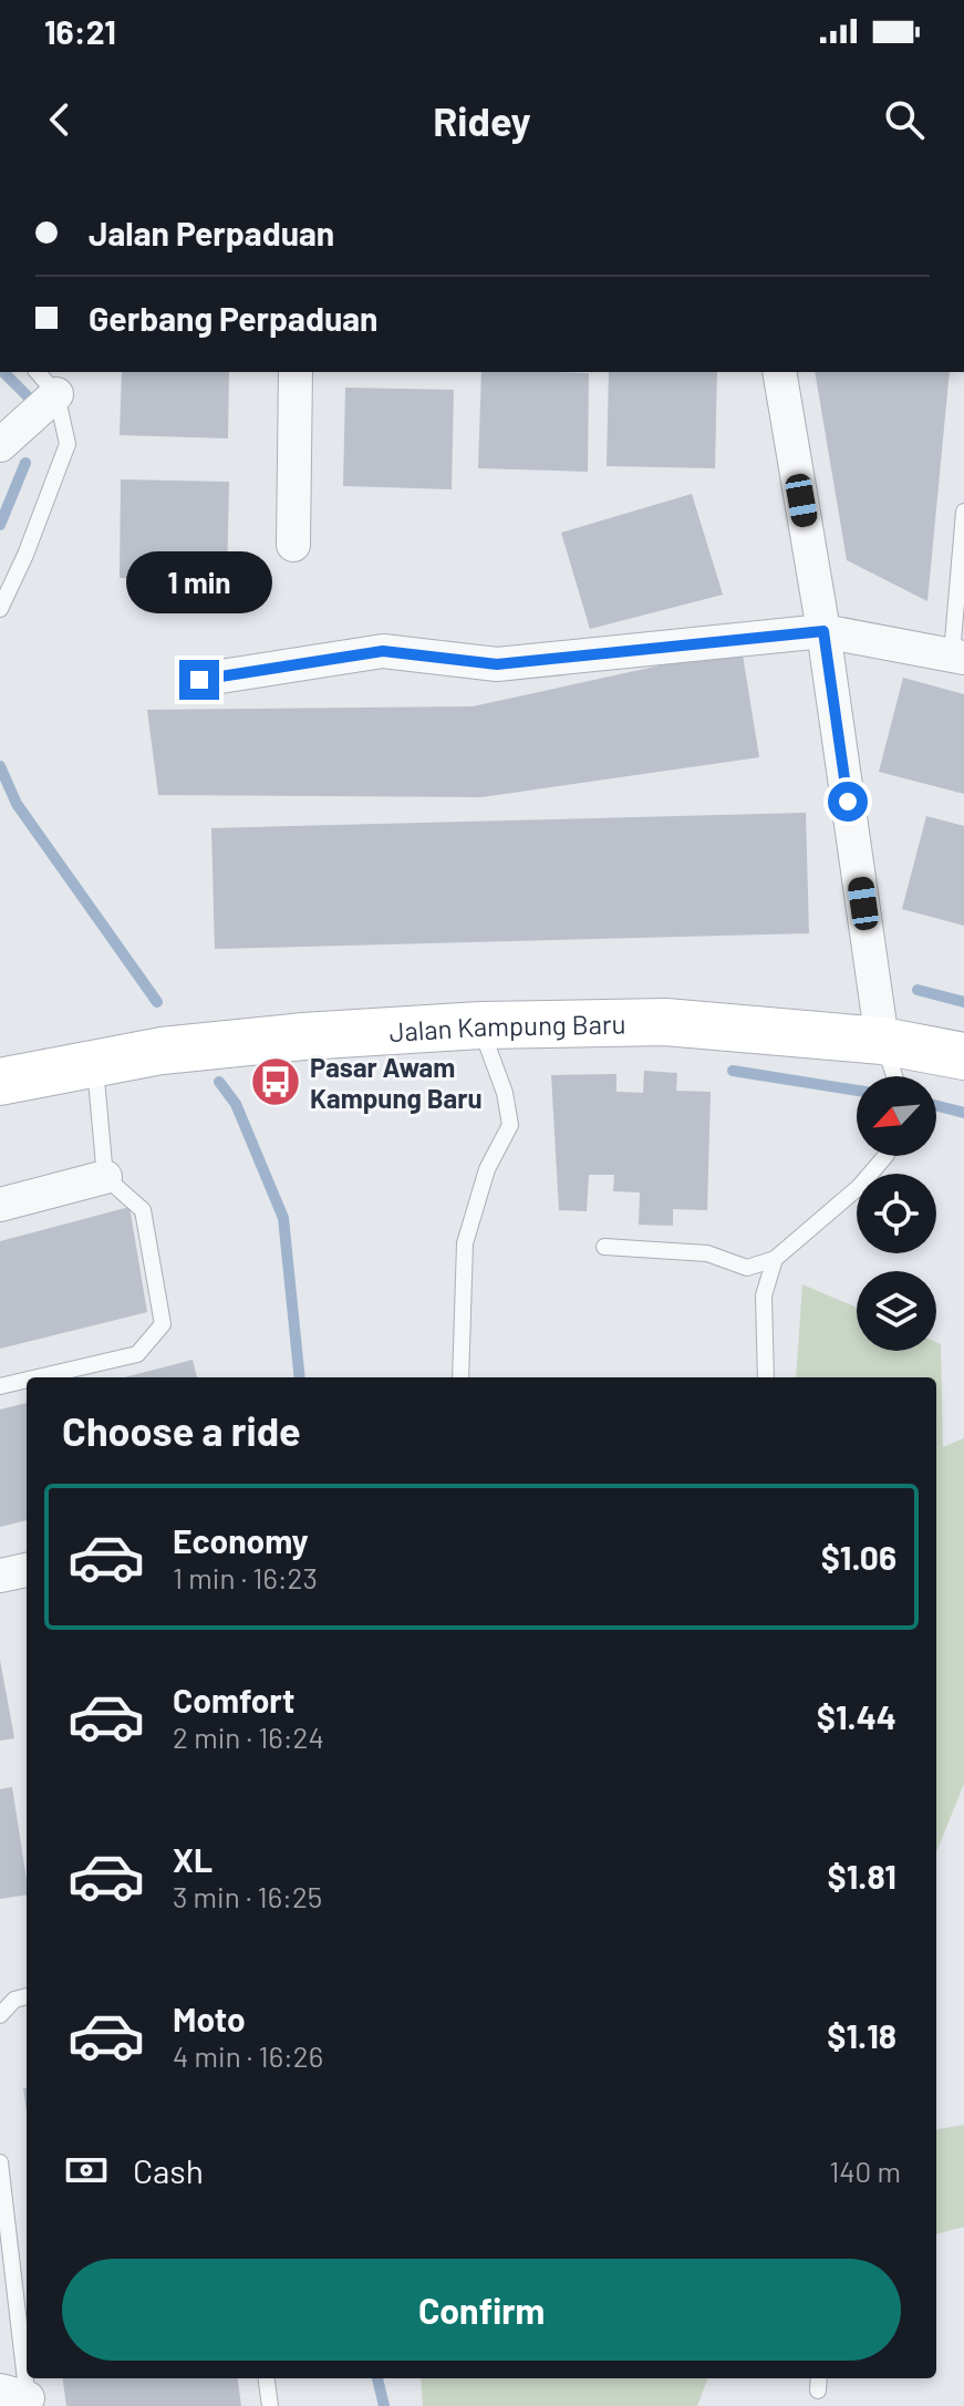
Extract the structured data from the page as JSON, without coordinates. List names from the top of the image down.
{
  "streets": {
    "main road": ["Jalan Kampung Baru"]
  },
  "places": {
    "bus stop": ["Pasar Awam Kampung Baru"]
  },
  "north": "bottom left",
  "page": {
    "status": "16:21",
    "header": "Ridey",
    "banner": ["Jalan Perpaduan", "Gerbang Perpaduan"],
    "bubble": "1 min",
    "heading": "Choose a ride",
    "list": [
      {
        "name": "Economy",
        "note": "1 min · 16:23",
        "value": "$1.06"
      },
      {
        "name": "Comfort",
        "note": "2 min · 16:24",
        "value": "$1.44"
      },
      {
        "name": "XL",
        "note": "3 min · 16:25",
        "value": "$1.81"
      },
      {
        "name": "Moto",
        "note": "4 min · 16:26",
        "value": "$1.18"
      }
    ],
    "pay": ["Cash", "140 m"],
    "buttons": "Confirm"
  }
}
